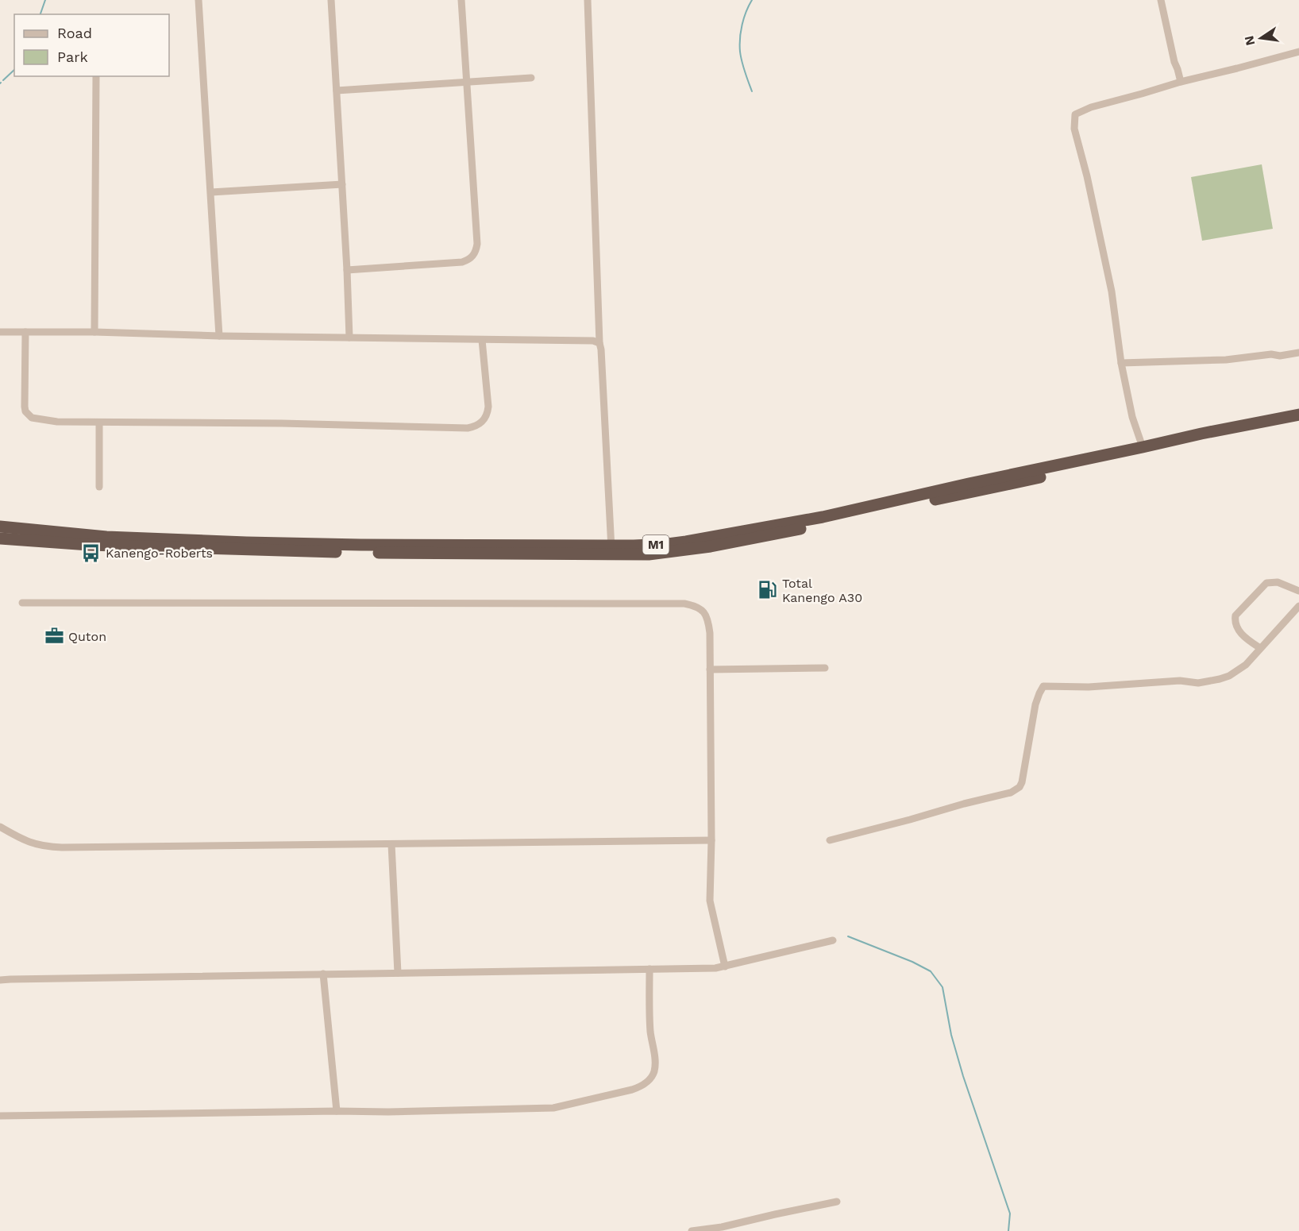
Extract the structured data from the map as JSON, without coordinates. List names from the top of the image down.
{
  "streets": {
    "highway": ["M1"]
  },
  "places": {
    "bus stop": ["Kanengo-Roberts"],
    "fuel station": ["Total Kanengo A30"],
    "office": ["Quton"]
  },
  "legend": ["Road", "Park"],
  "north": "left"
}
